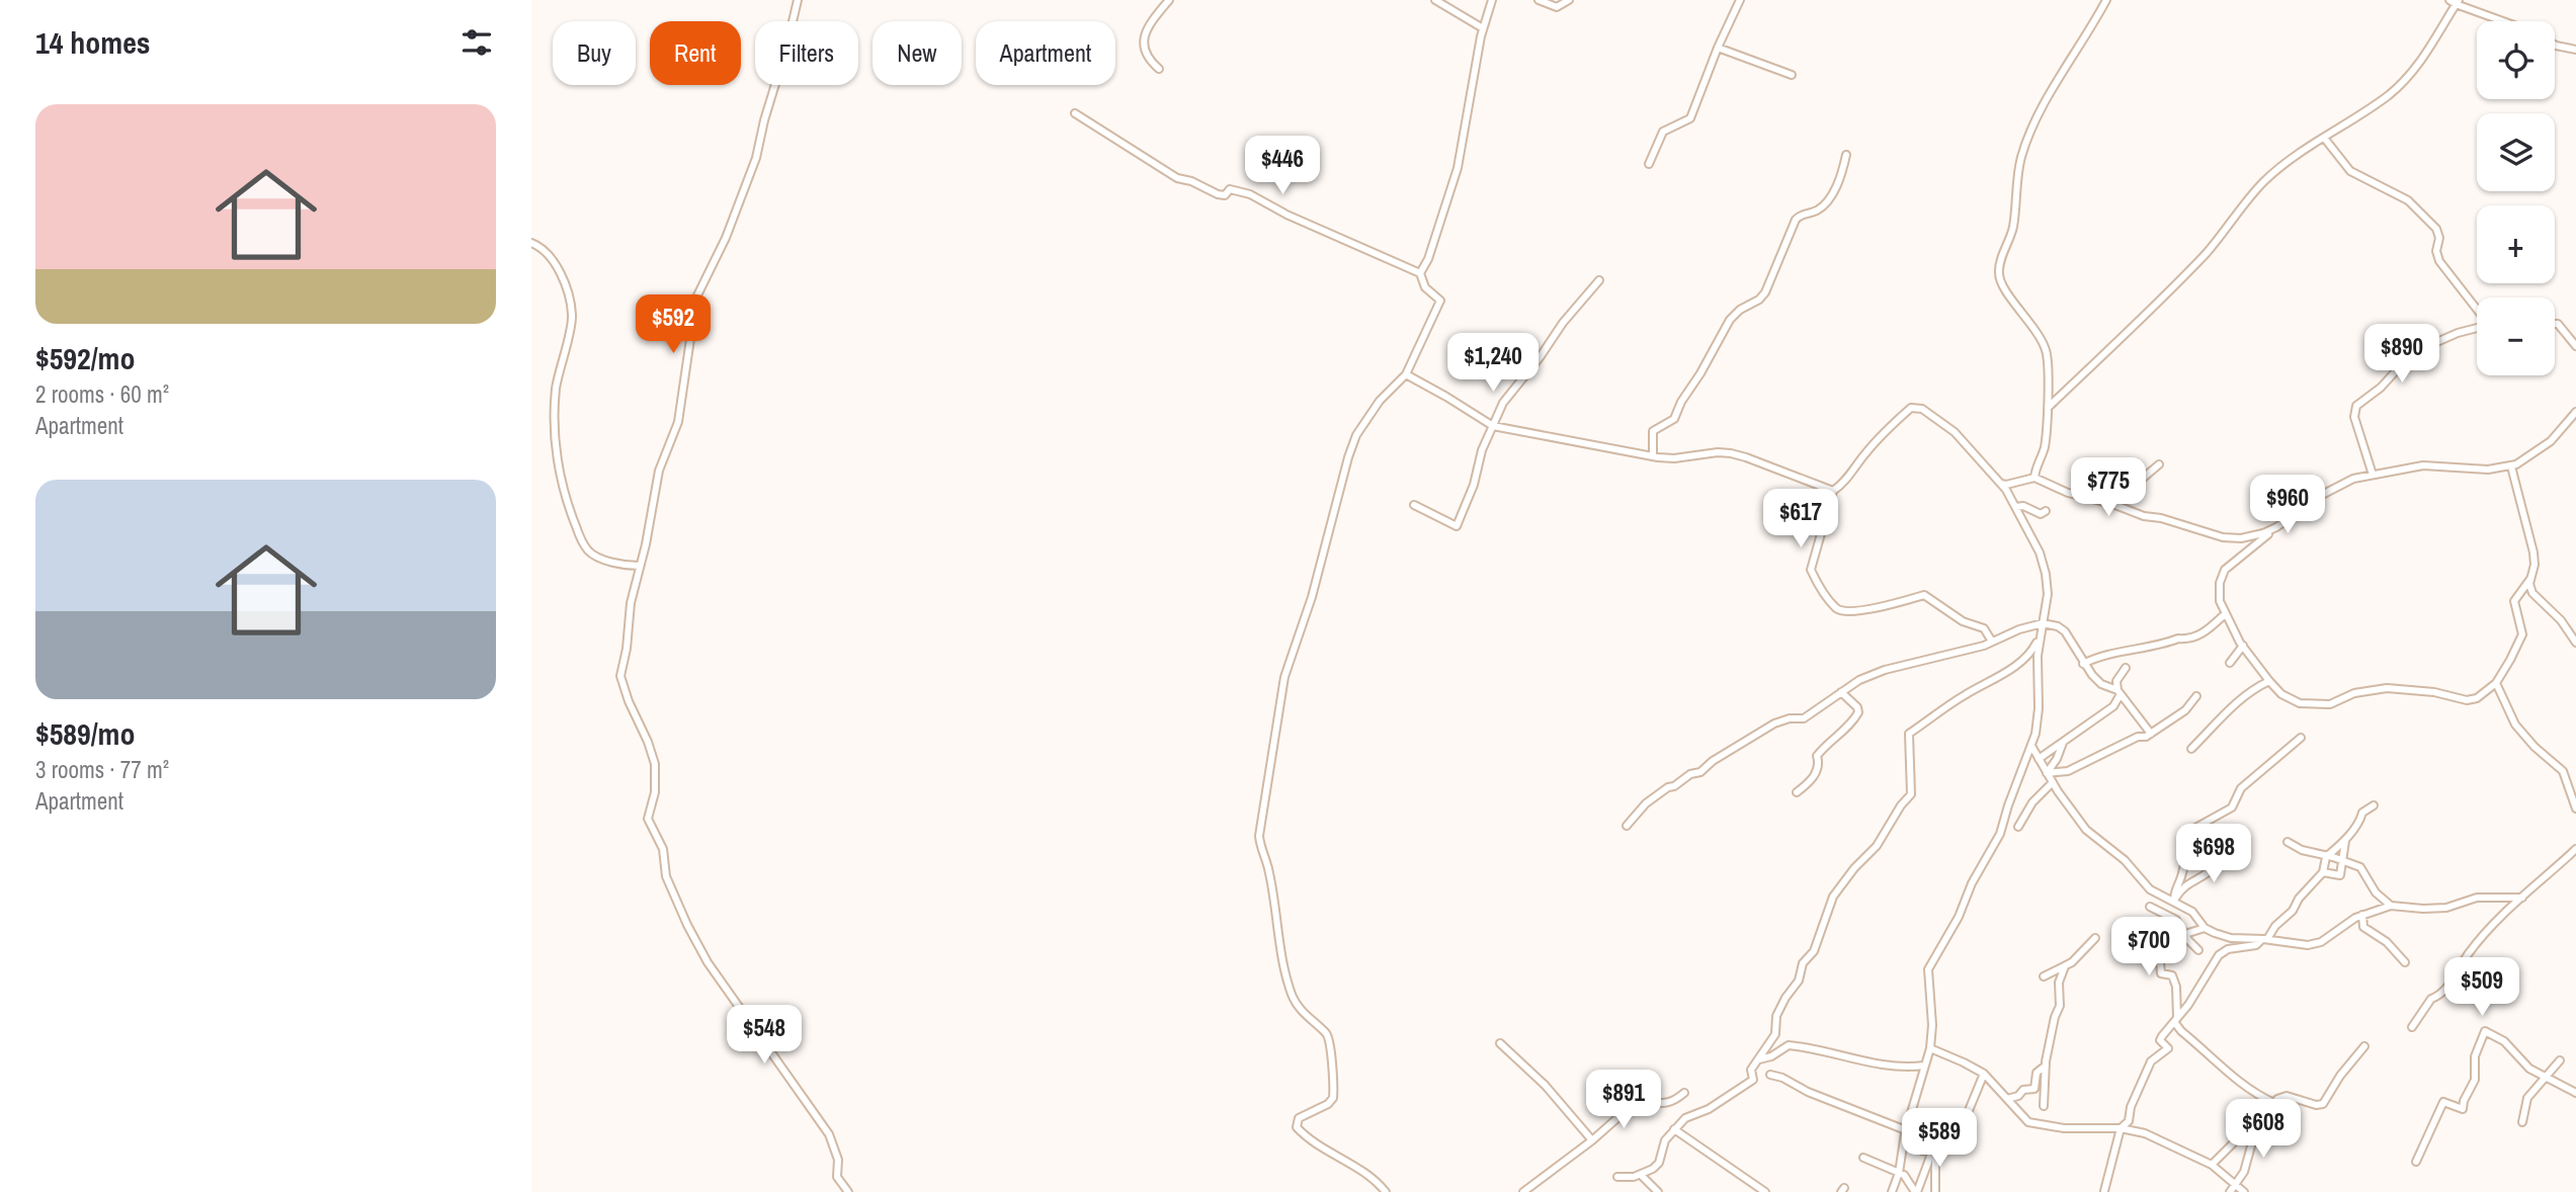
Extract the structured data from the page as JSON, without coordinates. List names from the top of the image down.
{
  "page": {
    "heading": "14 homes",
    "map_buttons": ["+", "−"],
    "chip": [
      "Buy",
      "Rent",
      "Filters",
      "New",
      "Apartment"
    ],
    "list": [
      {
        "name": "$592/mo",
        "note": "2 rooms · 60 m² · Apartment"
      },
      {
        "name": "$589/mo",
        "note": "3 rooms · 77 m² · Apartment"
      }
    ],
    "price": [
      "$446",
      "$592",
      "$890",
      "$1,240",
      "$775",
      "$960",
      "$617",
      "$698",
      "$700",
      "$509",
      "$548",
      "$891",
      "$608",
      "$589"
    ]
  }
}
